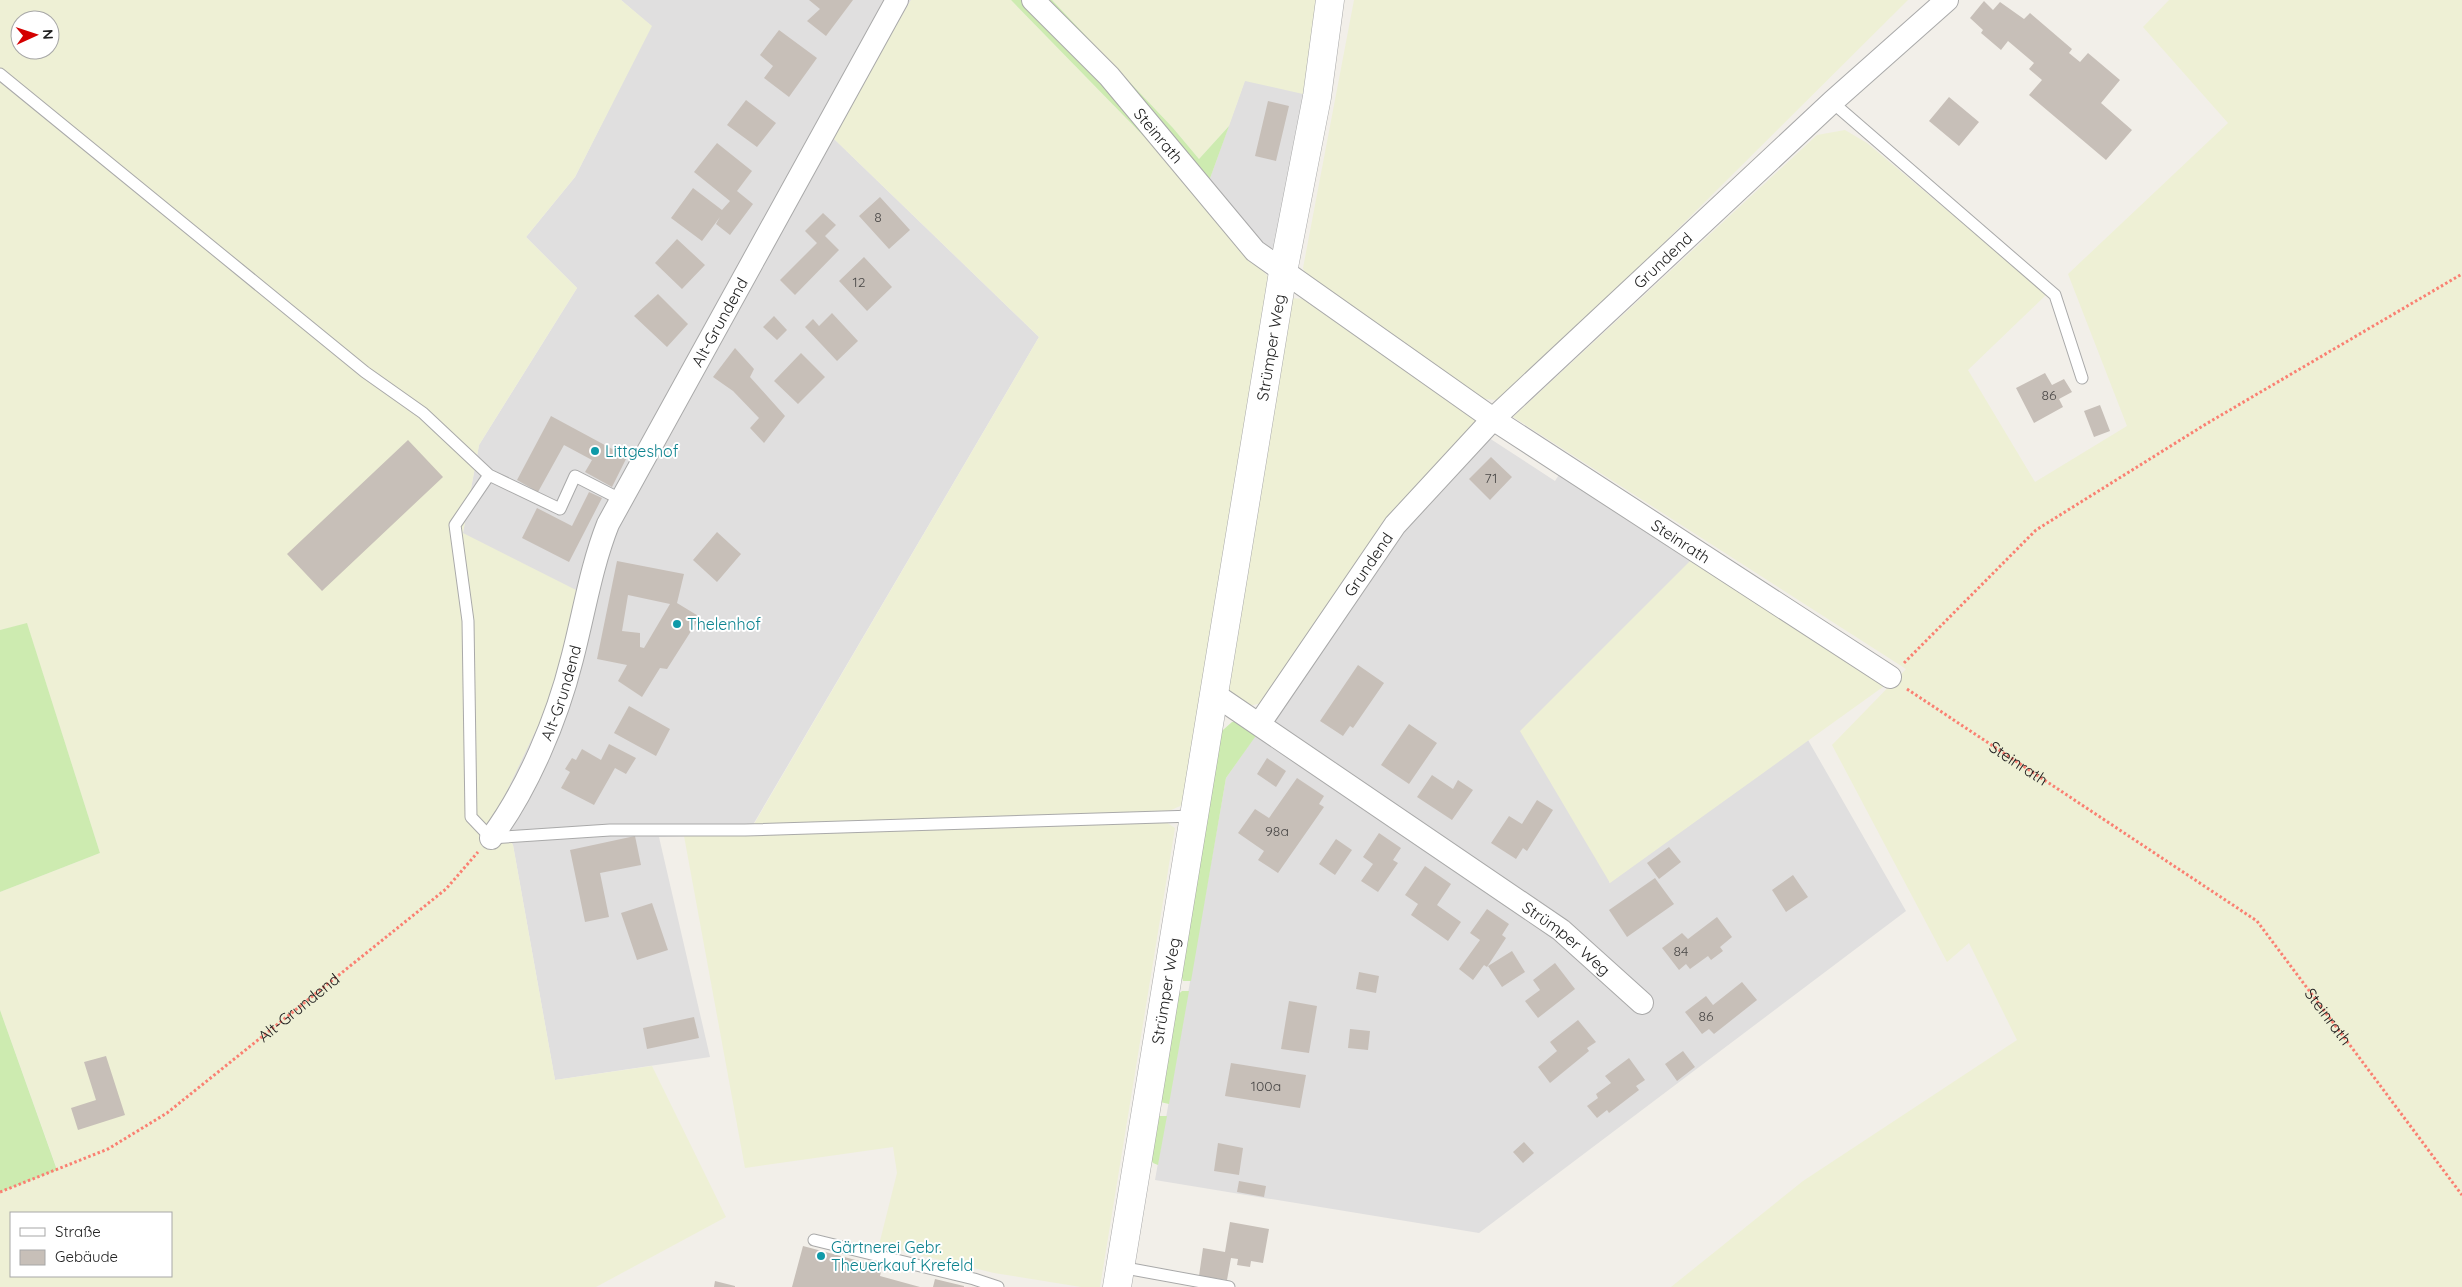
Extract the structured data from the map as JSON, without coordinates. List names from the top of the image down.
{
  "streets": {
    "street": [
      "Steinrath",
      "Grundend",
      "Alt-Grundend",
      "Strümper Weg"
    ]
  },
  "crossings": [
    ["Steinrath", "Grundend"],
    ["Steinrath", "Strümper Weg"],
    ["Grundend", "Strümper Weg"]
  ],
  "places": ["Littgeshof", "Thelenhof", "Gärtnerei Gebr. Theuerkauf Krefeld"],
  "house_numbers": [
    "8",
    "12",
    "86",
    "71",
    "98a",
    "84",
    "86",
    "100a"
  ],
  "legend": ["Straße", "Gebäude"],
  "north": "right"
}
